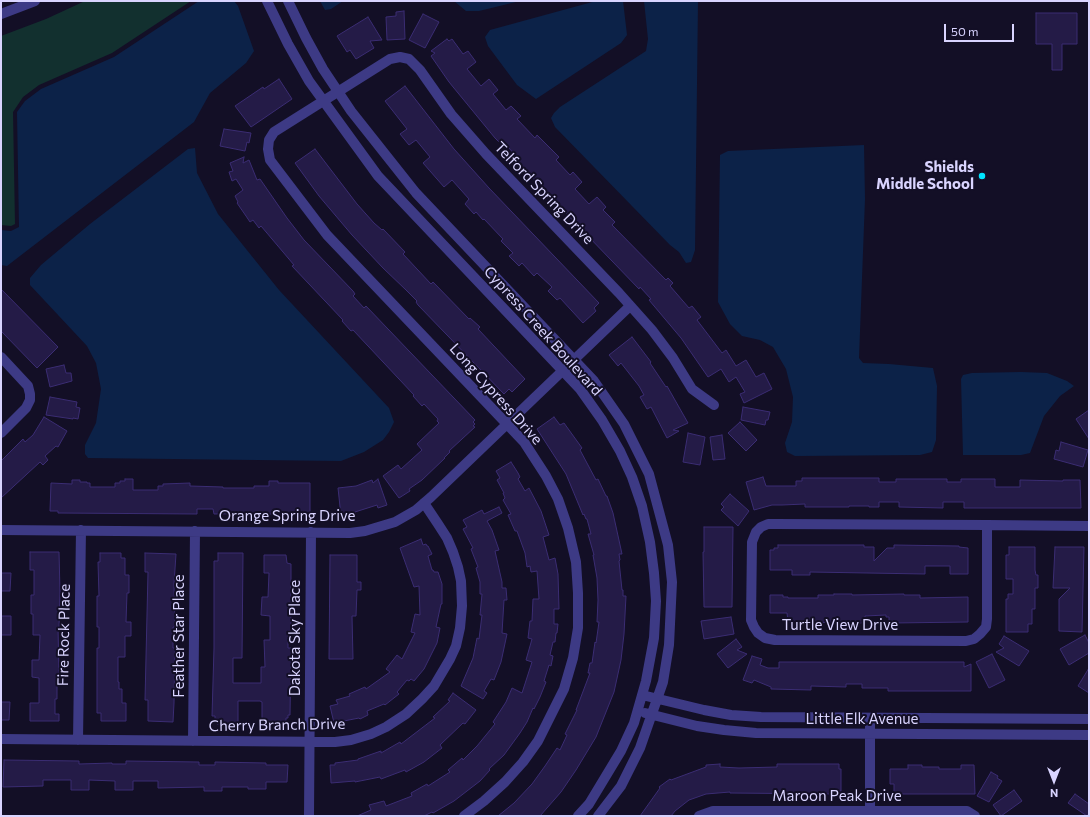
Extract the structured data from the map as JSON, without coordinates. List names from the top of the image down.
{
  "streets": {
    "street": [
      "Telford Spring Drive",
      "Cypress Creek Boulevard",
      "Long Cypress Drive",
      "Orange Spring Drive",
      "Turtle View Drive",
      "Fire Rock Place",
      "Feather Star Place",
      "Dakota Sky Place",
      "Little Elk Avenue",
      "Cherry Branch Drive",
      "Maroon Peak Drive"
    ]
  },
  "crossings": [
    ["Telford Spring Drive", "Cypress Creek Boulevard"],
    ["Telford Spring Drive", "Long Cypress Drive"],
    ["Telford Spring Drive", "Orange Spring Drive"],
    ["Cypress Creek Boulevard", "Long Cypress Drive"],
    ["Cypress Creek Boulevard", "Orange Spring Drive"],
    ["Cypress Creek Boulevard", "Little Elk Avenue"],
    ["Long Cypress Drive", "Orange Spring Drive"],
    ["Orange Spring Drive", "Fire Rock Place"],
    ["Orange Spring Drive", "Feather Star Place"],
    ["Orange Spring Drive", "Dakota Sky Place"],
    ["Orange Spring Drive", "Cherry Branch Drive"],
    ["Fire Rock Place", "Cherry Branch Drive"],
    ["Feather Star Place", "Cherry Branch Drive"],
    ["Dakota Sky Place", "Cherry Branch Drive"]
  ],
  "places": ["Shields Middle School"],
  "scale_bar": "50 m",
  "north": "bottom"
}
